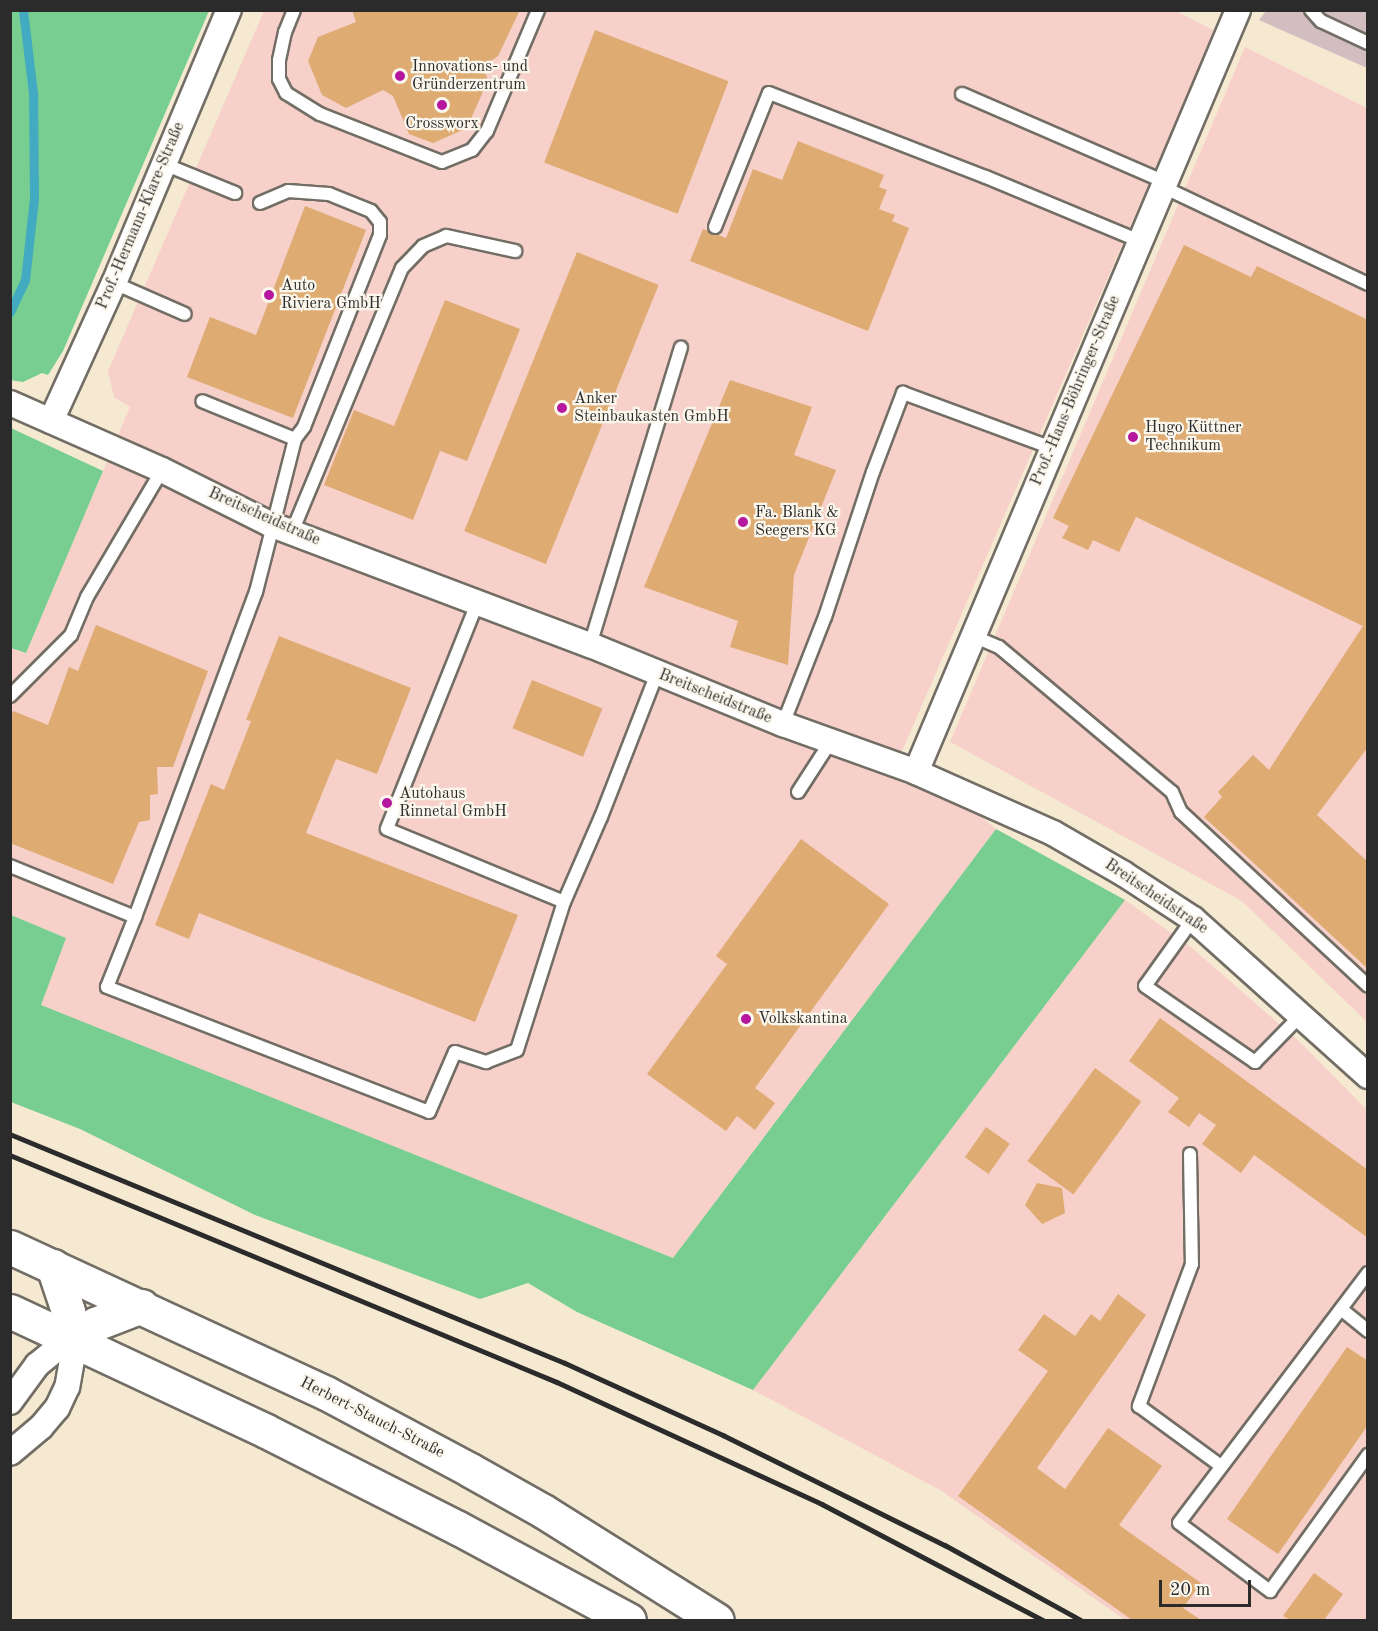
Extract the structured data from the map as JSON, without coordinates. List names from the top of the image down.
{
  "streets": {
    "main road": ["Herbert-Stauch-Straße"],
    "street": ["Prof.-Hermann-Klare-Straße", "Prof.-Hans-Böhringer-Straße", "Breitscheidstraße"]
  },
  "crossings": [
    ["Prof.-Hermann-Klare-Straße", "Breitscheidstraße"],
    ["Prof.-Hans-Böhringer-Straße", "Breitscheidstraße"]
  ],
  "places": [
    "Innovations- und Gründerzentrum",
    "Crossworx",
    "Auto Riviera GmbH",
    "Anker Steinbaukasten GmbH",
    "Hugo Küttner Technikum",
    "Fa. Blank & Seegers KG",
    "Autohaus Rinnetal GmbH",
    "Volkskantina"
  ],
  "scale_bar": "20 m"
}
